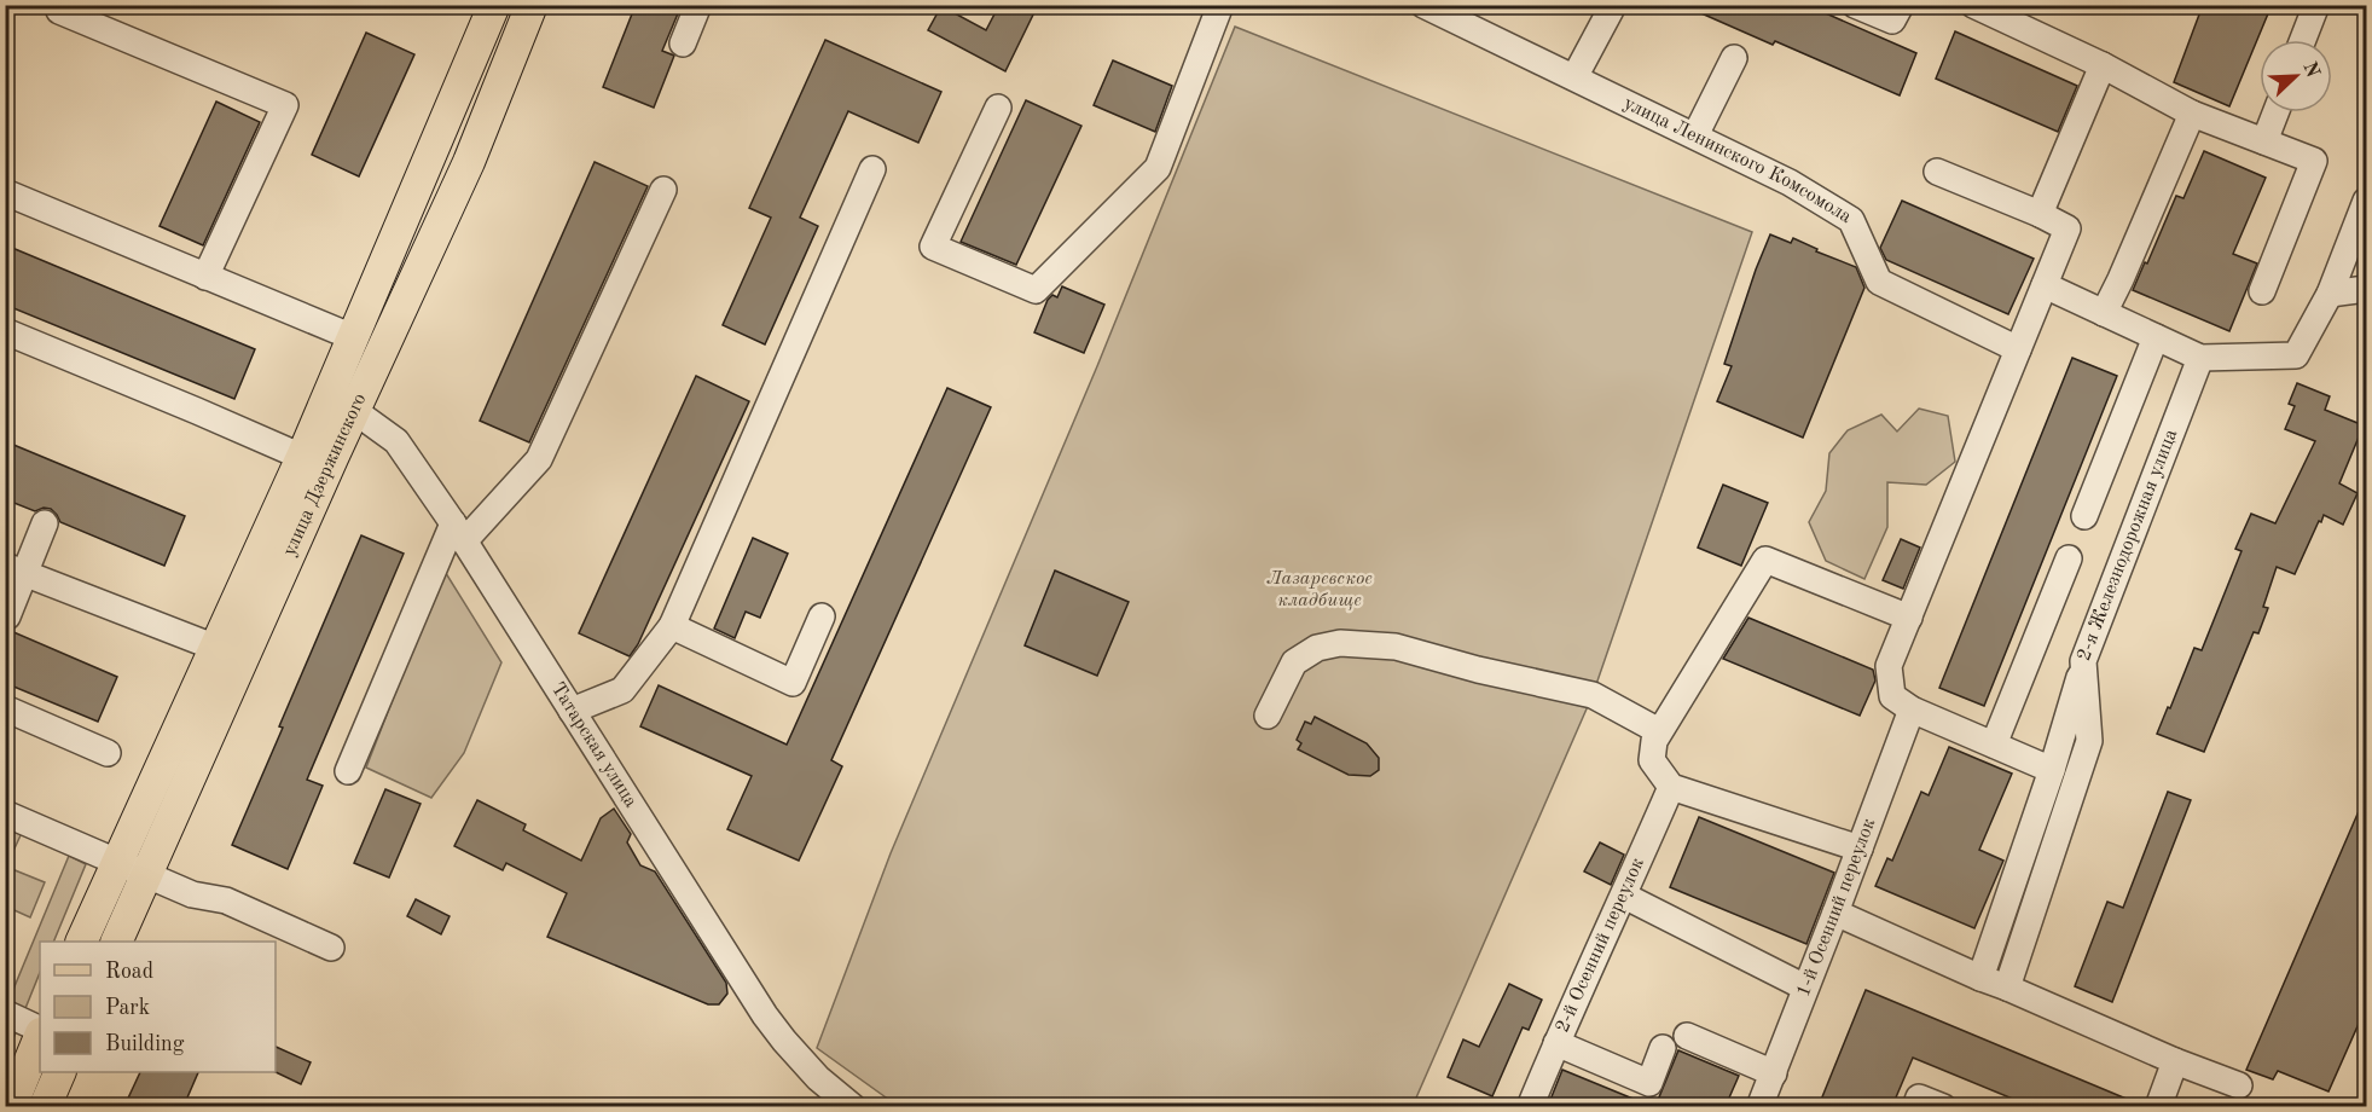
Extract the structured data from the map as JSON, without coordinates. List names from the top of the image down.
{
  "streets": {
    "main road": ["улица Дзержинского"],
    "street": [
      "улица Ленинского Комсомола",
      "2-я Железнодорожная улица",
      "Татарская улица",
      "1-й Осенний переулок",
      "2-й Осенний переулок"
    ]
  },
  "crossings": [
    ["улица Дзержинского", "Татарская улица"]
  ],
  "parks": ["Лазаревское кладбище"],
  "legend": ["Road", "Park", "Building"],
  "north": "top right"
}
